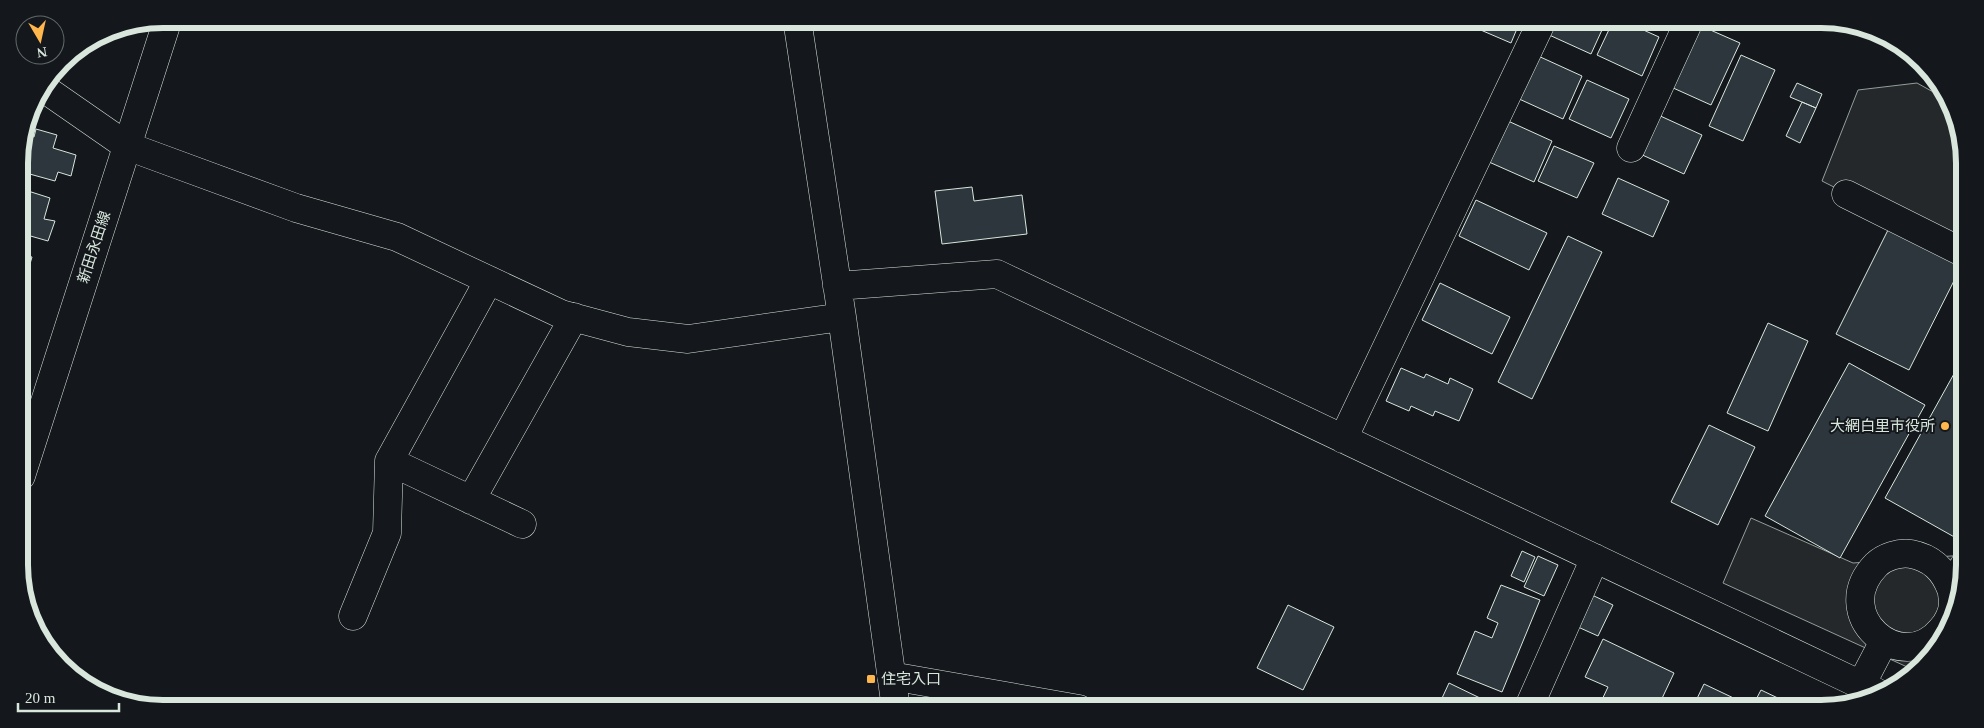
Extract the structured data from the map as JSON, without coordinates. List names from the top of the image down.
{
  "streets": {
    "street": ["新田永田線"]
  },
  "places": {
    "other": ["大網白里市役所"],
    "transit": ["住宅入口"]
  },
  "scale_bar": "20 m",
  "north": "bottom"
}
